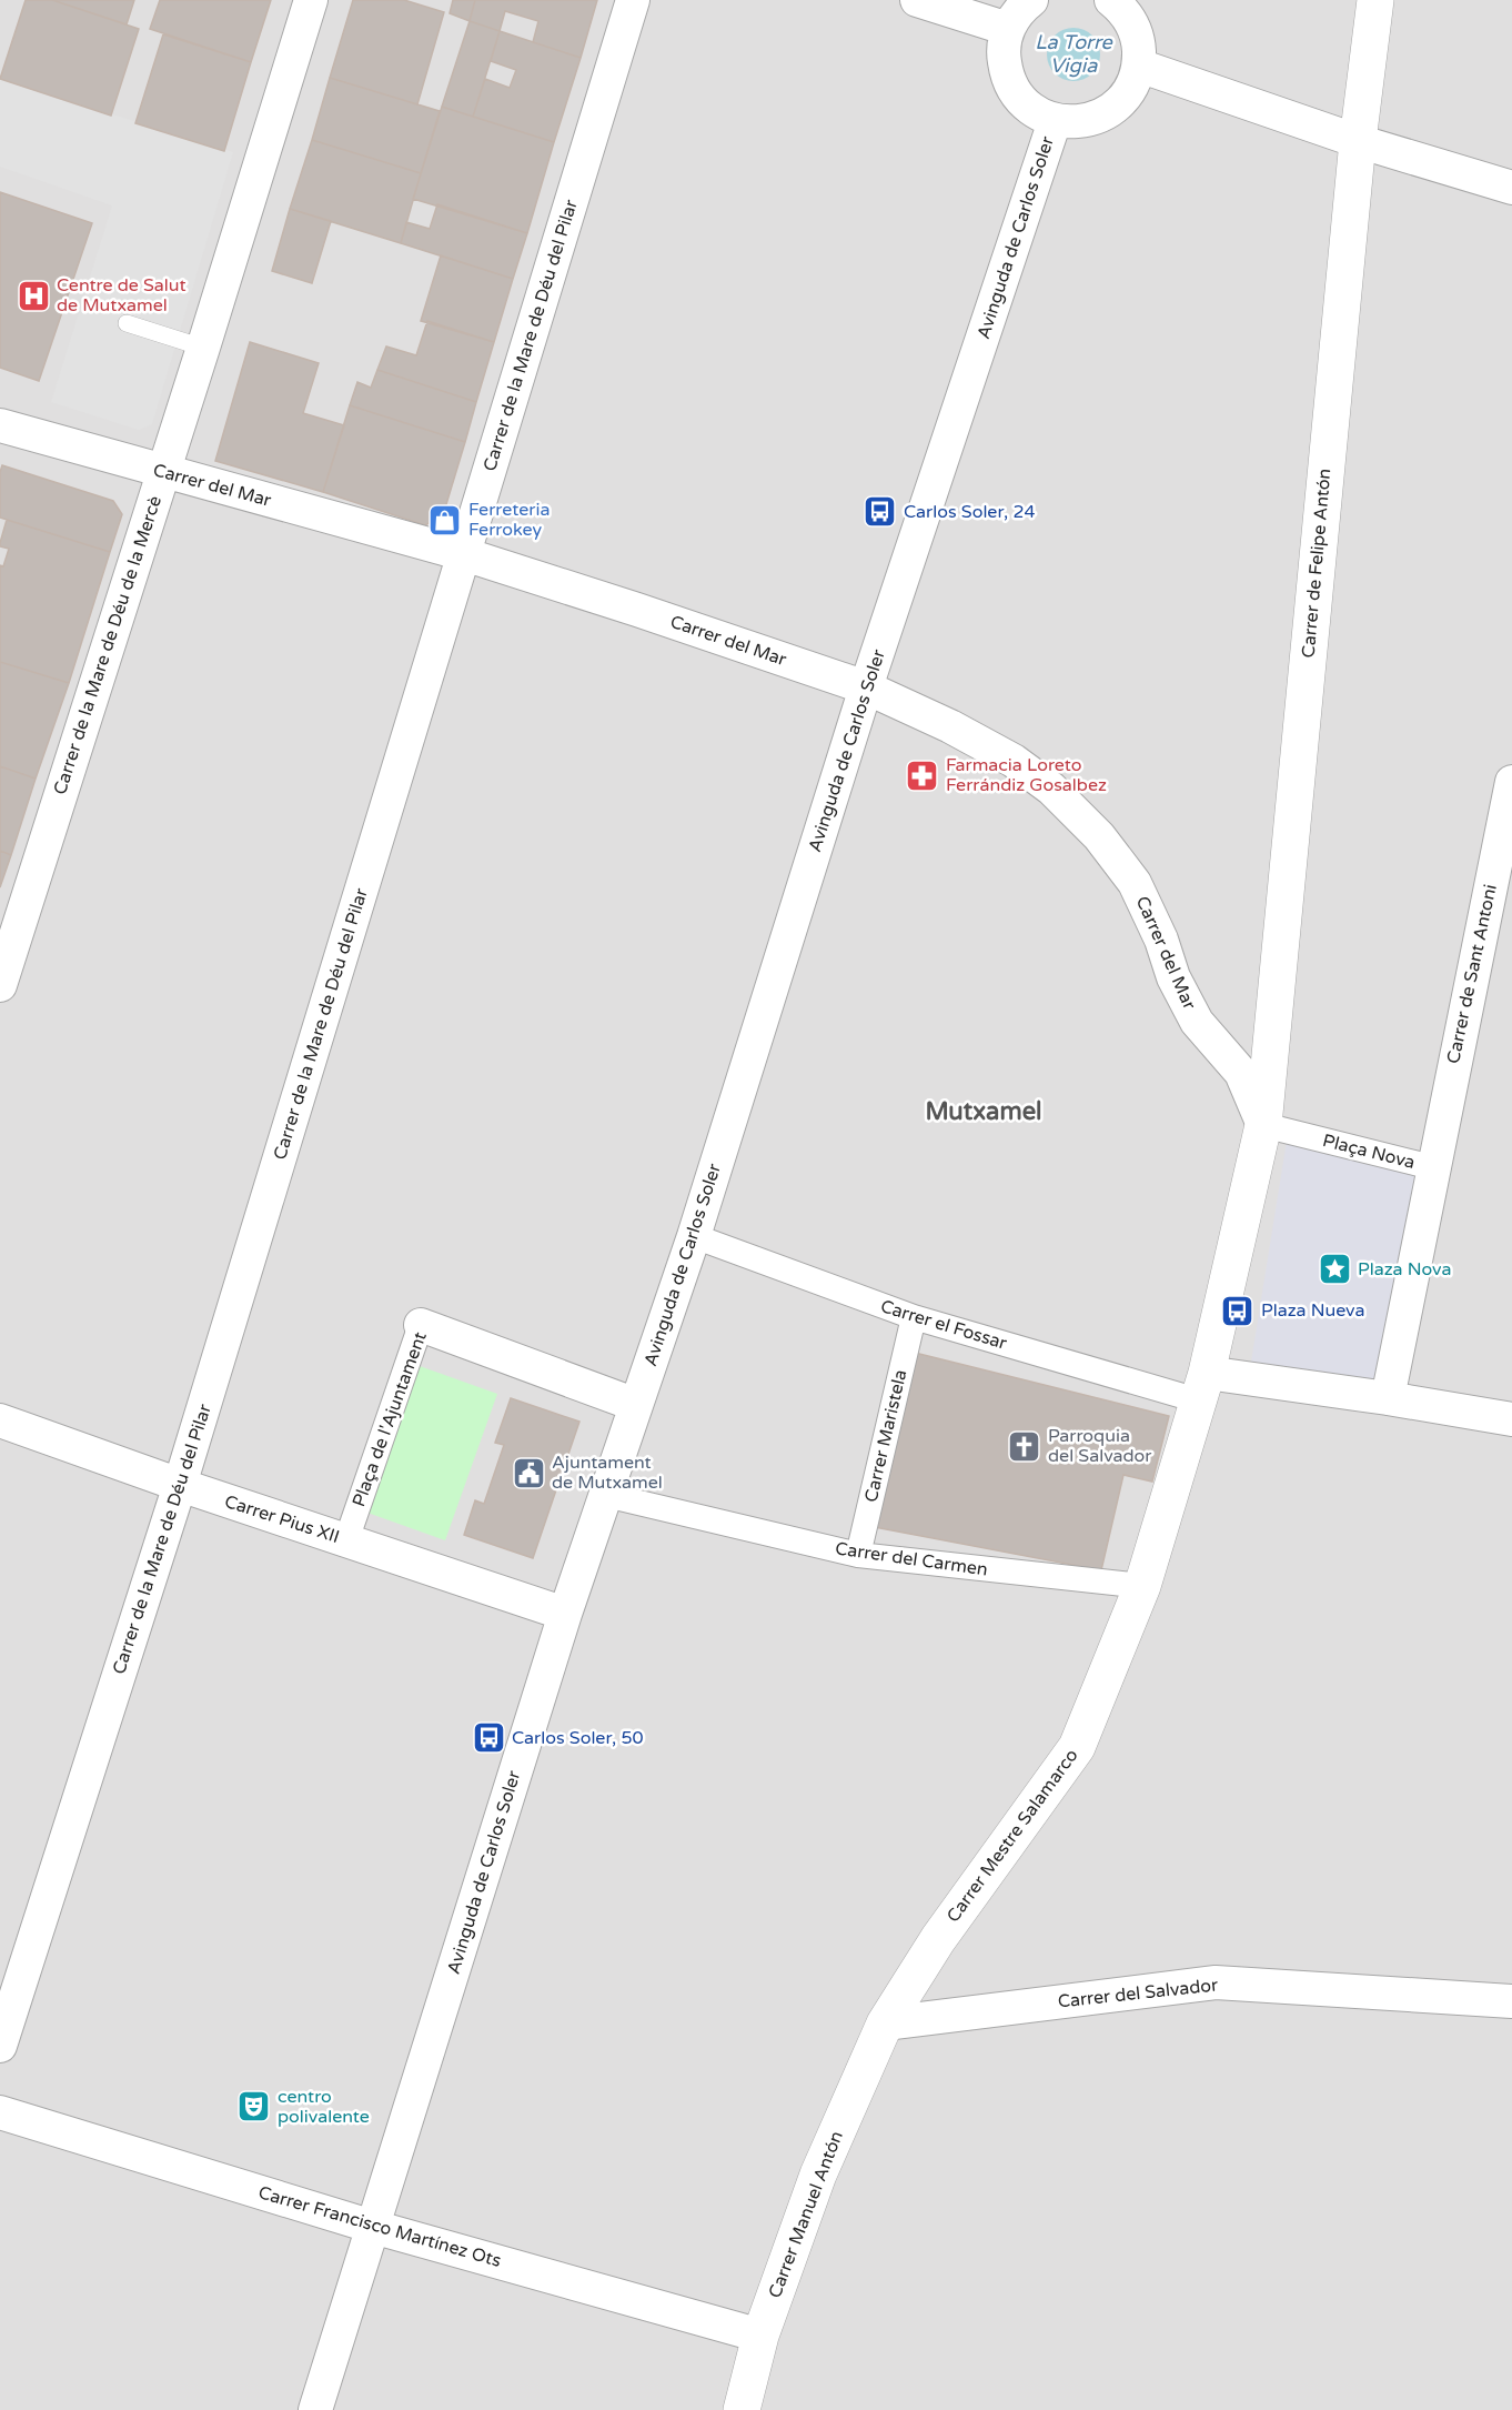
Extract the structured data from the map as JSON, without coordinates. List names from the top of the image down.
{
  "streets": {
    "street": [
      "Avinguda de Carlos Soler",
      "Carrer de la Mare de Déu del Pilar",
      "Carrer del Mar",
      "Carrer de Felipe Antón",
      "Carrer de la Mare de Déu de la Mercè",
      "Carrer de Sant Antoni",
      "Plaça Nova",
      "Carrer el Fossar",
      "Plaça de l'Ajuntament",
      "Carrer Maristela",
      "Carrer Pius XII",
      "Carrer del Carmen",
      "Carrer Mestre Salamarco",
      "Carrer del Salvador",
      "Carrer Manuel Antón",
      "Carrer Francisco Martínez Ots"
    ]
  },
  "crossings": [
    ["Avinguda de Carlos Soler", "Carrer del Mar"],
    ["Avinguda de Carlos Soler", "Carrer el Fossar"],
    ["Avinguda de Carlos Soler", "Plaça de l'Ajuntament"],
    ["Avinguda de Carlos Soler", "Carrer Pius XII"],
    ["Avinguda de Carlos Soler", "Carrer del Carmen"],
    ["Avinguda de Carlos Soler", "Carrer Francisco Martínez Ots"],
    ["Carrer de la Mare de Déu del Pilar", "Carrer del Mar"],
    ["Carrer de la Mare de Déu del Pilar", "Carrer Pius XII"],
    ["Carrer del Mar", "Carrer de Felipe Antón"],
    ["Carrer del Mar", "Carrer de la Mare de Déu de la Mercè"],
    ["Carrer del Mar", "Plaça Nova"],
    ["Carrer de Felipe Antón", "Plaça Nova"],
    ["Carrer de Sant Antoni", "Plaça Nova"],
    ["Carrer el Fossar", "Carrer Maristela"],
    ["Carrer el Fossar", "Carrer Mestre Salamarco"],
    ["Plaça de l'Ajuntament", "Carrer Pius XII"],
    ["Carrer Maristela", "Carrer del Carmen"],
    ["Carrer del Carmen", "Carrer Mestre Salamarco"],
    ["Carrer Mestre Salamarco", "Carrer del Salvador"],
    ["Carrer Mestre Salamarco", "Carrer Manuel Antón"],
    ["Carrer del Salvador", "Carrer Manuel Antón"],
    ["Carrer Manuel Antón", "Carrer Francisco Martínez Ots"]
  ],
  "districts": ["Mutxamel"],
  "water": ["La Torre Vigia"],
  "places": {
    "hospital": ["Centre de Salut de Mutxamel"],
    "bus stop": ["Carlos Soler, 24", "Plaza Nueva", "Carlos Soler, 50"],
    "shop": ["Ferreteria Ferrokey"],
    "pharmacy": ["Farmacia Loreto Ferrándiz Gosalbez"],
    "place": ["Plaza Nova"],
    "church": ["Parroquia del Salvador"],
    "public building": ["Ajuntament de Mutxamel"],
    "theatre": ["centro polivalente"]
  }
}
